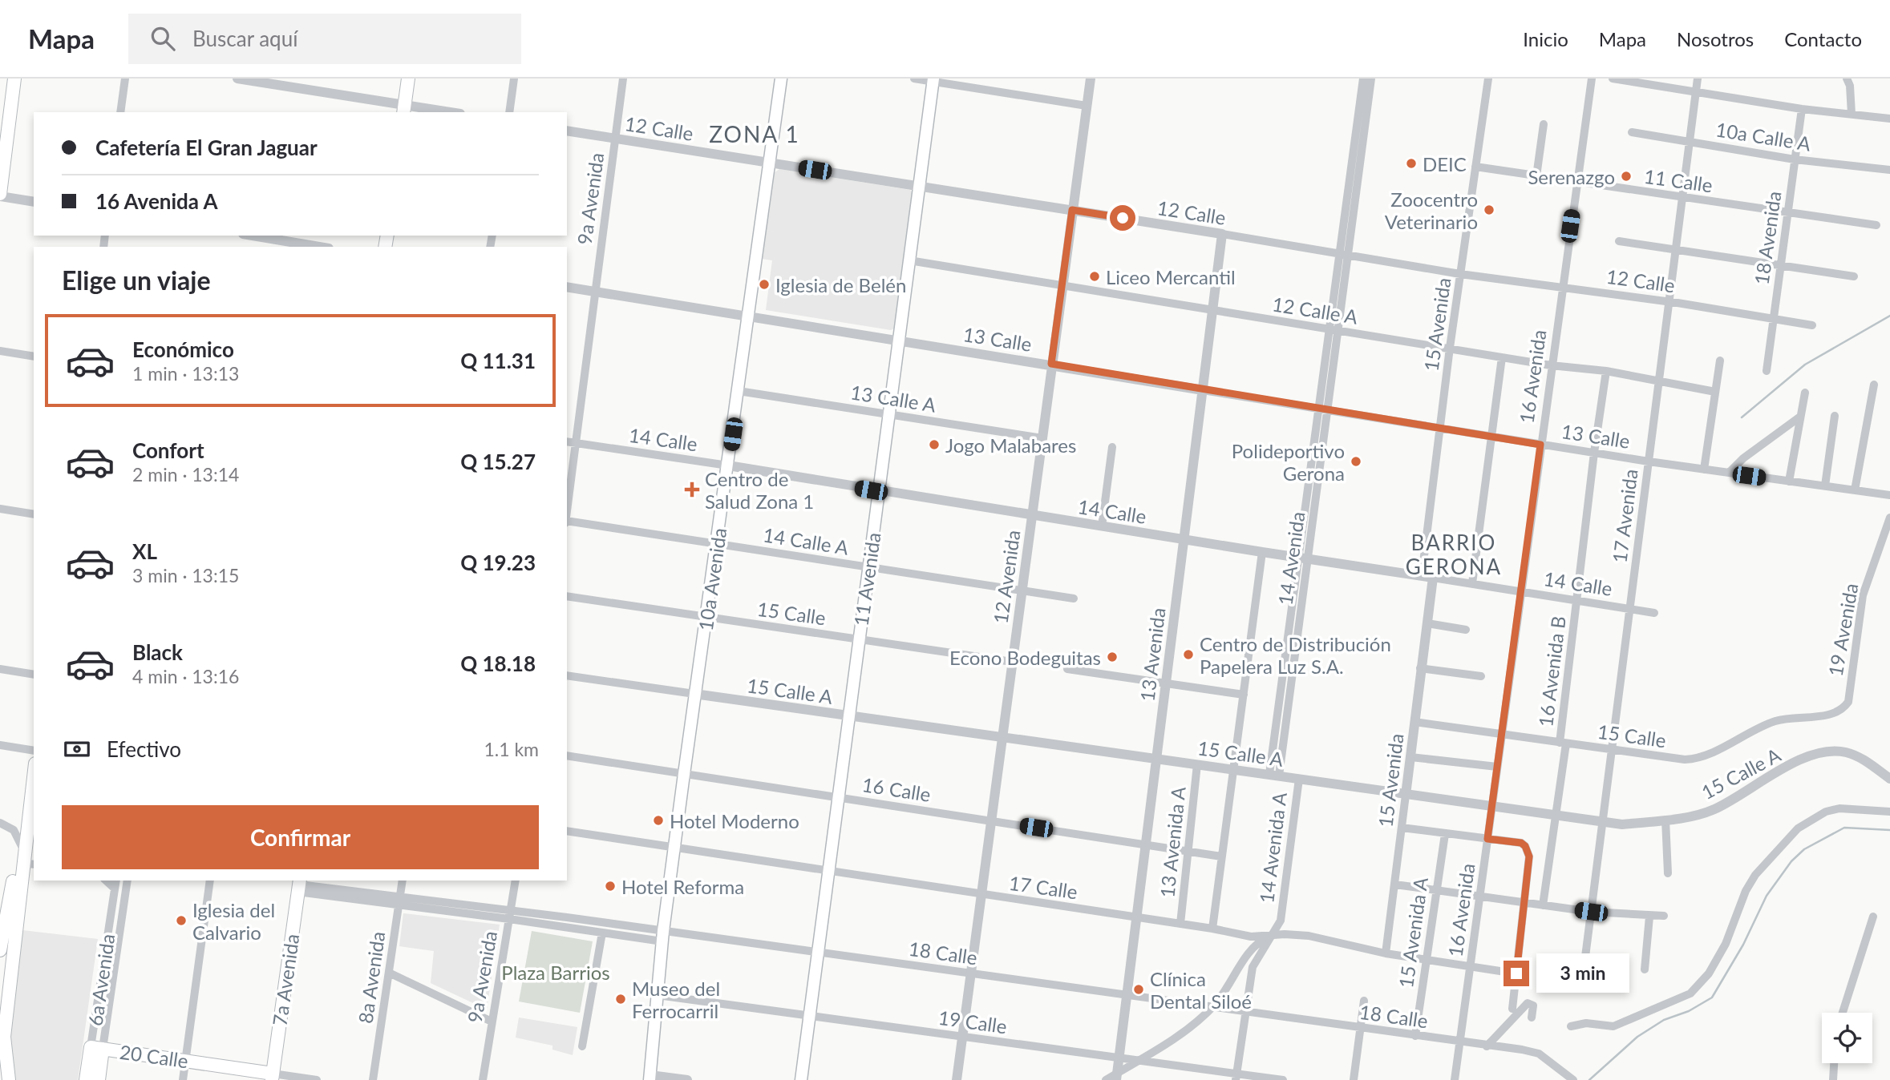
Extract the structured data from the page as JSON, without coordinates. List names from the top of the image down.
{
  "streets": {
    "main road": [
      "10a Avenida",
      "11 Avenida",
      "6a Avenida",
      "7a Avenida",
      "20 Calle"
    ],
    "street": [
      "12 Calle",
      "10a Calle A",
      "11 Calle",
      "9a Avenida",
      "18 Avenida",
      "12 Calle A",
      "15 Avenida",
      "13 Calle",
      "16 Avenida",
      "13 Calle A",
      "14 Calle",
      "17 Avenida",
      "14 Calle A",
      "14 Avenida",
      "12 Avenida",
      "15 Calle",
      "19 Avenida",
      "13 Avenida",
      "16 Avenida B",
      "15 Calle A",
      "16 Calle",
      "13 Avenida A",
      "14 Avenida A",
      "17 Calle",
      "15 Avenida A",
      "18 Calle",
      "8a Avenida",
      "19 Calle"
    ]
  },
  "crossings": [
    ["12 Calle", "9a Avenida"],
    ["12 Calle", "18 Avenida"],
    ["12 Calle", "15 Avenida"],
    ["12 Calle", "16 Avenida"],
    ["12 Calle", "17 Avenida"],
    ["12 Calle", "14 Avenida"],
    ["12 Calle", "12 Avenida"],
    ["12 Calle", "10a Avenida"],
    ["12 Calle", "11 Avenida"],
    ["12 Calle", "13 Avenida"],
    ["10a Calle A", "18 Avenida"],
    ["10a Calle A", "17 Avenida"],
    ["11 Calle", "18 Avenida"],
    ["11 Calle", "15 Avenida"],
    ["11 Calle", "16 Avenida"],
    ["11 Calle", "17 Avenida"],
    ["9a Avenida", "13 Calle"],
    ["9a Avenida", "14 Calle"],
    ["9a Avenida", "18 Calle"],
    ["12 Calle A", "15 Avenida"],
    ["12 Calle A", "16 Avenida"],
    ["12 Calle A", "17 Avenida"],
    ["12 Calle A", "14 Avenida"],
    ["12 Calle A", "12 Avenida"],
    ["12 Calle A", "11 Avenida"],
    ["12 Calle A", "13 Avenida"],
    ["12 Calle A", "16 Avenida B"],
    ["15 Avenida", "13 Calle"],
    ["15 Avenida", "14 Calle"],
    ["15 Avenida", "15 Calle"],
    ["15 Avenida", "15 Calle A"],
    ["15 Avenida", "17 Calle"],
    ["13 Calle", "16 Avenida"],
    ["13 Calle", "17 Avenida"],
    ["13 Calle", "14 Avenida"],
    ["13 Calle", "12 Avenida"],
    ["13 Calle", "10a Avenida"],
    ["13 Calle", "11 Avenida"],
    ["13 Calle", "13 Avenida"],
    ["13 Calle", "16 Avenida B"],
    ["16 Avenida", "14 Calle"],
    ["16 Avenida", "15 Calle"],
    ["16 Avenida", "15 Calle A"],
    ["16 Avenida", "17 Calle"],
    ["16 Avenida", "18 Calle"],
    ["13 Calle A", "12 Avenida"],
    ["13 Calle A", "10a Avenida"],
    ["13 Calle A", "11 Avenida"],
    ["14 Calle", "17 Avenida"],
    ["14 Calle", "14 Avenida"],
    ["14 Calle", "12 Avenida"],
    ["14 Calle", "10a Avenida"],
    ["14 Calle", "11 Avenida"],
    ["14 Calle", "13 Avenida"],
    ["14 Calle", "16 Avenida B"],
    ["17 Avenida", "15 Calle"],
    ["17 Avenida", "15 Calle A"],
    ["14 Calle A", "12 Avenida"],
    ["14 Calle A", "10a Avenida"],
    ["14 Calle A", "11 Avenida"],
    ["14 Avenida", "15 Calle A"],
    ["14 Avenida", "16 Calle"],
    ["14 Avenida", "17 Calle"],
    ["12 Avenida", "15 Calle"],
    ["12 Avenida", "15 Calle A"],
    ["12 Avenida", "16 Calle"],
    ["12 Avenida", "17 Calle"],
    ["12 Avenida", "18 Calle"],
    ["12 Avenida", "19 Calle"],
    ["10a Avenida", "15 Calle"],
    ["10a Avenida", "15 Calle A"],
    ["10a Avenida", "16 Calle"],
    ["10a Avenida", "17 Calle"],
    ["10a Avenida", "18 Calle"],
    ["10a Avenida", "19 Calle"],
    ["11 Avenida", "15 Calle"],
    ["11 Avenida", "15 Calle A"],
    ["11 Avenida", "16 Calle"],
    ["11 Avenida", "17 Calle"],
    ["11 Avenida", "18 Calle"],
    ["11 Avenida", "19 Calle"],
    ["15 Calle", "19 Avenida"],
    ["15 Calle", "16 Avenida B"],
    ["13 Avenida", "15 Calle A"],
    ["13 Avenida", "16 Calle"],
    ["13 Avenida", "17 Calle"],
    ["13 Avenida", "18 Calle"],
    ["13 Avenida", "19 Calle"],
    ["16 Avenida B", "15 Calle A"],
    ["15 Calle A", "13 Avenida A"],
    ["15 Calle A", "14 Avenida A"],
    ["16 Calle", "13 Avenida A"],
    ["13 Avenida A", "17 Calle"],
    ["14 Avenida A", "17 Calle"],
    ["14 Avenida A", "18 Calle"],
    ["14 Avenida A", "19 Calle"],
    ["17 Calle", "15 Avenida A"],
    ["15 Avenida A", "18 Calle"],
    ["18 Calle", "8a Avenida"],
    ["18 Calle", "7a Avenida"],
    ["6a Avenida", "20 Calle"],
    ["7a Avenida", "20 Calle"]
  ],
  "districts": ["ZONA 1", "BARRIO GERONA"],
  "parks": ["Plaza Barrios"],
  "places": {
    "other": [
      "DEIC",
      "Serenazgo",
      "Zoocentro Veterinario",
      "Liceo Mercantil",
      "Iglesia de Belén",
      "Jogo Malabares",
      "Polideportivo Gerona",
      "Centro de Distribución Papelera Luz S.A.",
      "Econo Bodeguitas",
      "Hotel Moderno",
      "Hotel Reforma",
      "Iglesia del Calvario",
      "Clínica Dental Siloé",
      "Museo del Ferrocarril"
    ],
    "health": ["Centro de Salud Zona 1"]
  },
  "page": {
    "header": "Mapa",
    "search": "Buscar aquí",
    "nav": [
      "Inicio",
      "Mapa",
      "Nosotros",
      "Contacto"
    ],
    "banner": ["Cafetería El Gran Jaguar", "16 Avenida A"],
    "heading": "Elige un viaje",
    "list": [
      {
        "name": "Económico",
        "note": "1 min · 13:13",
        "value": "Q 11.31"
      },
      {
        "name": "Confort",
        "note": "2 min · 13:14",
        "value": "Q 15.27"
      },
      {
        "name": "XL",
        "note": "3 min · 13:15",
        "value": "Q 19.23"
      },
      {
        "name": "Black",
        "note": "4 min · 13:16",
        "value": "Q 18.18"
      }
    ],
    "pay": ["Efectivo", "1.1 km"],
    "buttons": "Confirmar",
    "bubble": "3 min"
  }
}
